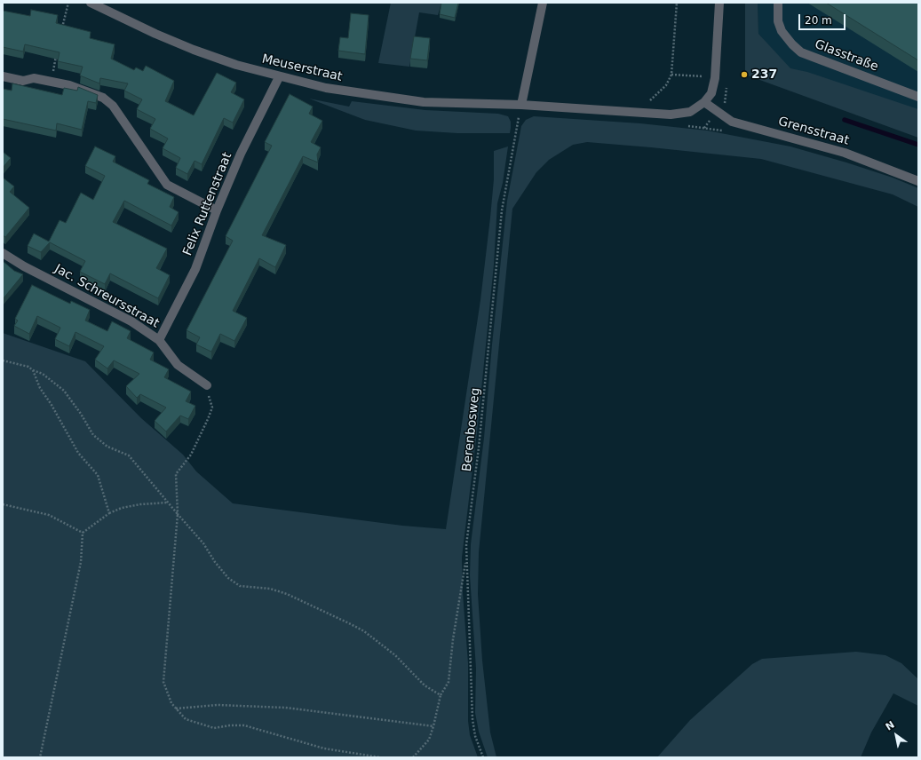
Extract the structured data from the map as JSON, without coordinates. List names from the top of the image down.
{
  "streets": {
    "street": [
      "Glasstraße",
      "Meuserstraat",
      "Grensstraat",
      "Felix Ruttenstraat",
      "Jac. Schreursstraat"
    ],
    "path": ["Berenbosweg"]
  },
  "crossings": [
    ["Meuserstraat", "Felix Ruttenstraat"],
    ["Meuserstraat", "Berenbosweg"],
    ["Felix Ruttenstraat", "Jac. Schreursstraat"]
  ],
  "places": ["237"],
  "scale_bar": "20 m",
  "north": "top left"
}
